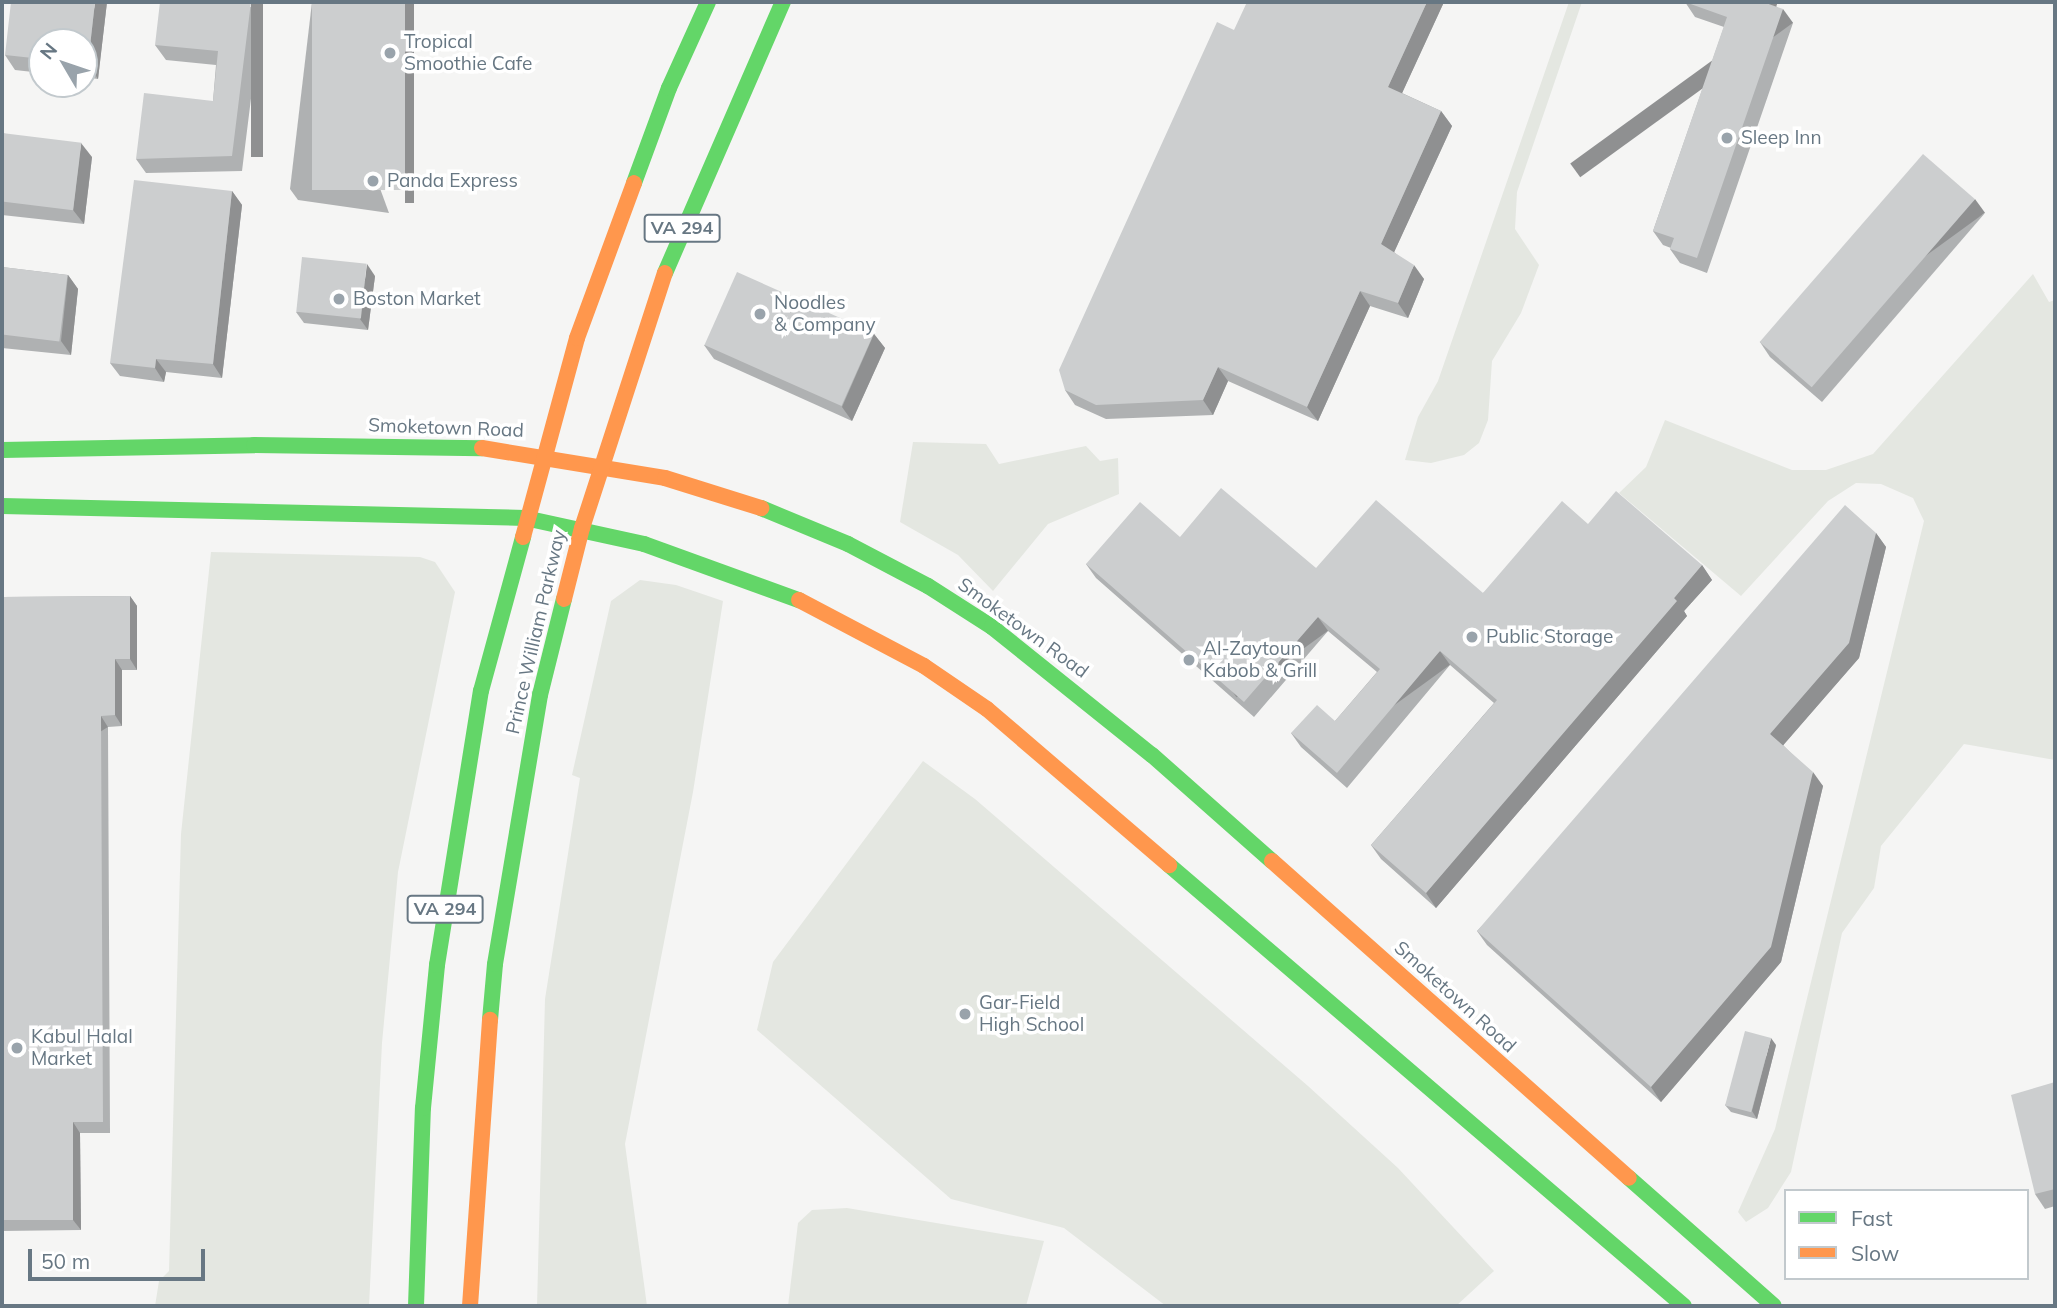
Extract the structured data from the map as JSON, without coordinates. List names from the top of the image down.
{
  "streets": {
    "main road": ["VA 294", "Smoketown Road", "Prince William Parkway"]
  },
  "crossings": [
    ["Smoketown Road", "Prince William Parkway"]
  ],
  "places": [
    "Tropical Smoothie Cafe",
    "Sleep Inn",
    "Panda Express",
    "Boston Market",
    "Noodles & Company",
    "Public Storage",
    "Al-Zaytoun Kabob & Grill",
    "Gar-Field High School",
    "Kabul Halal Market"
  ],
  "legend": ["Fast", "Slow"],
  "scale_bar": "50 m",
  "north": "top left"
}
